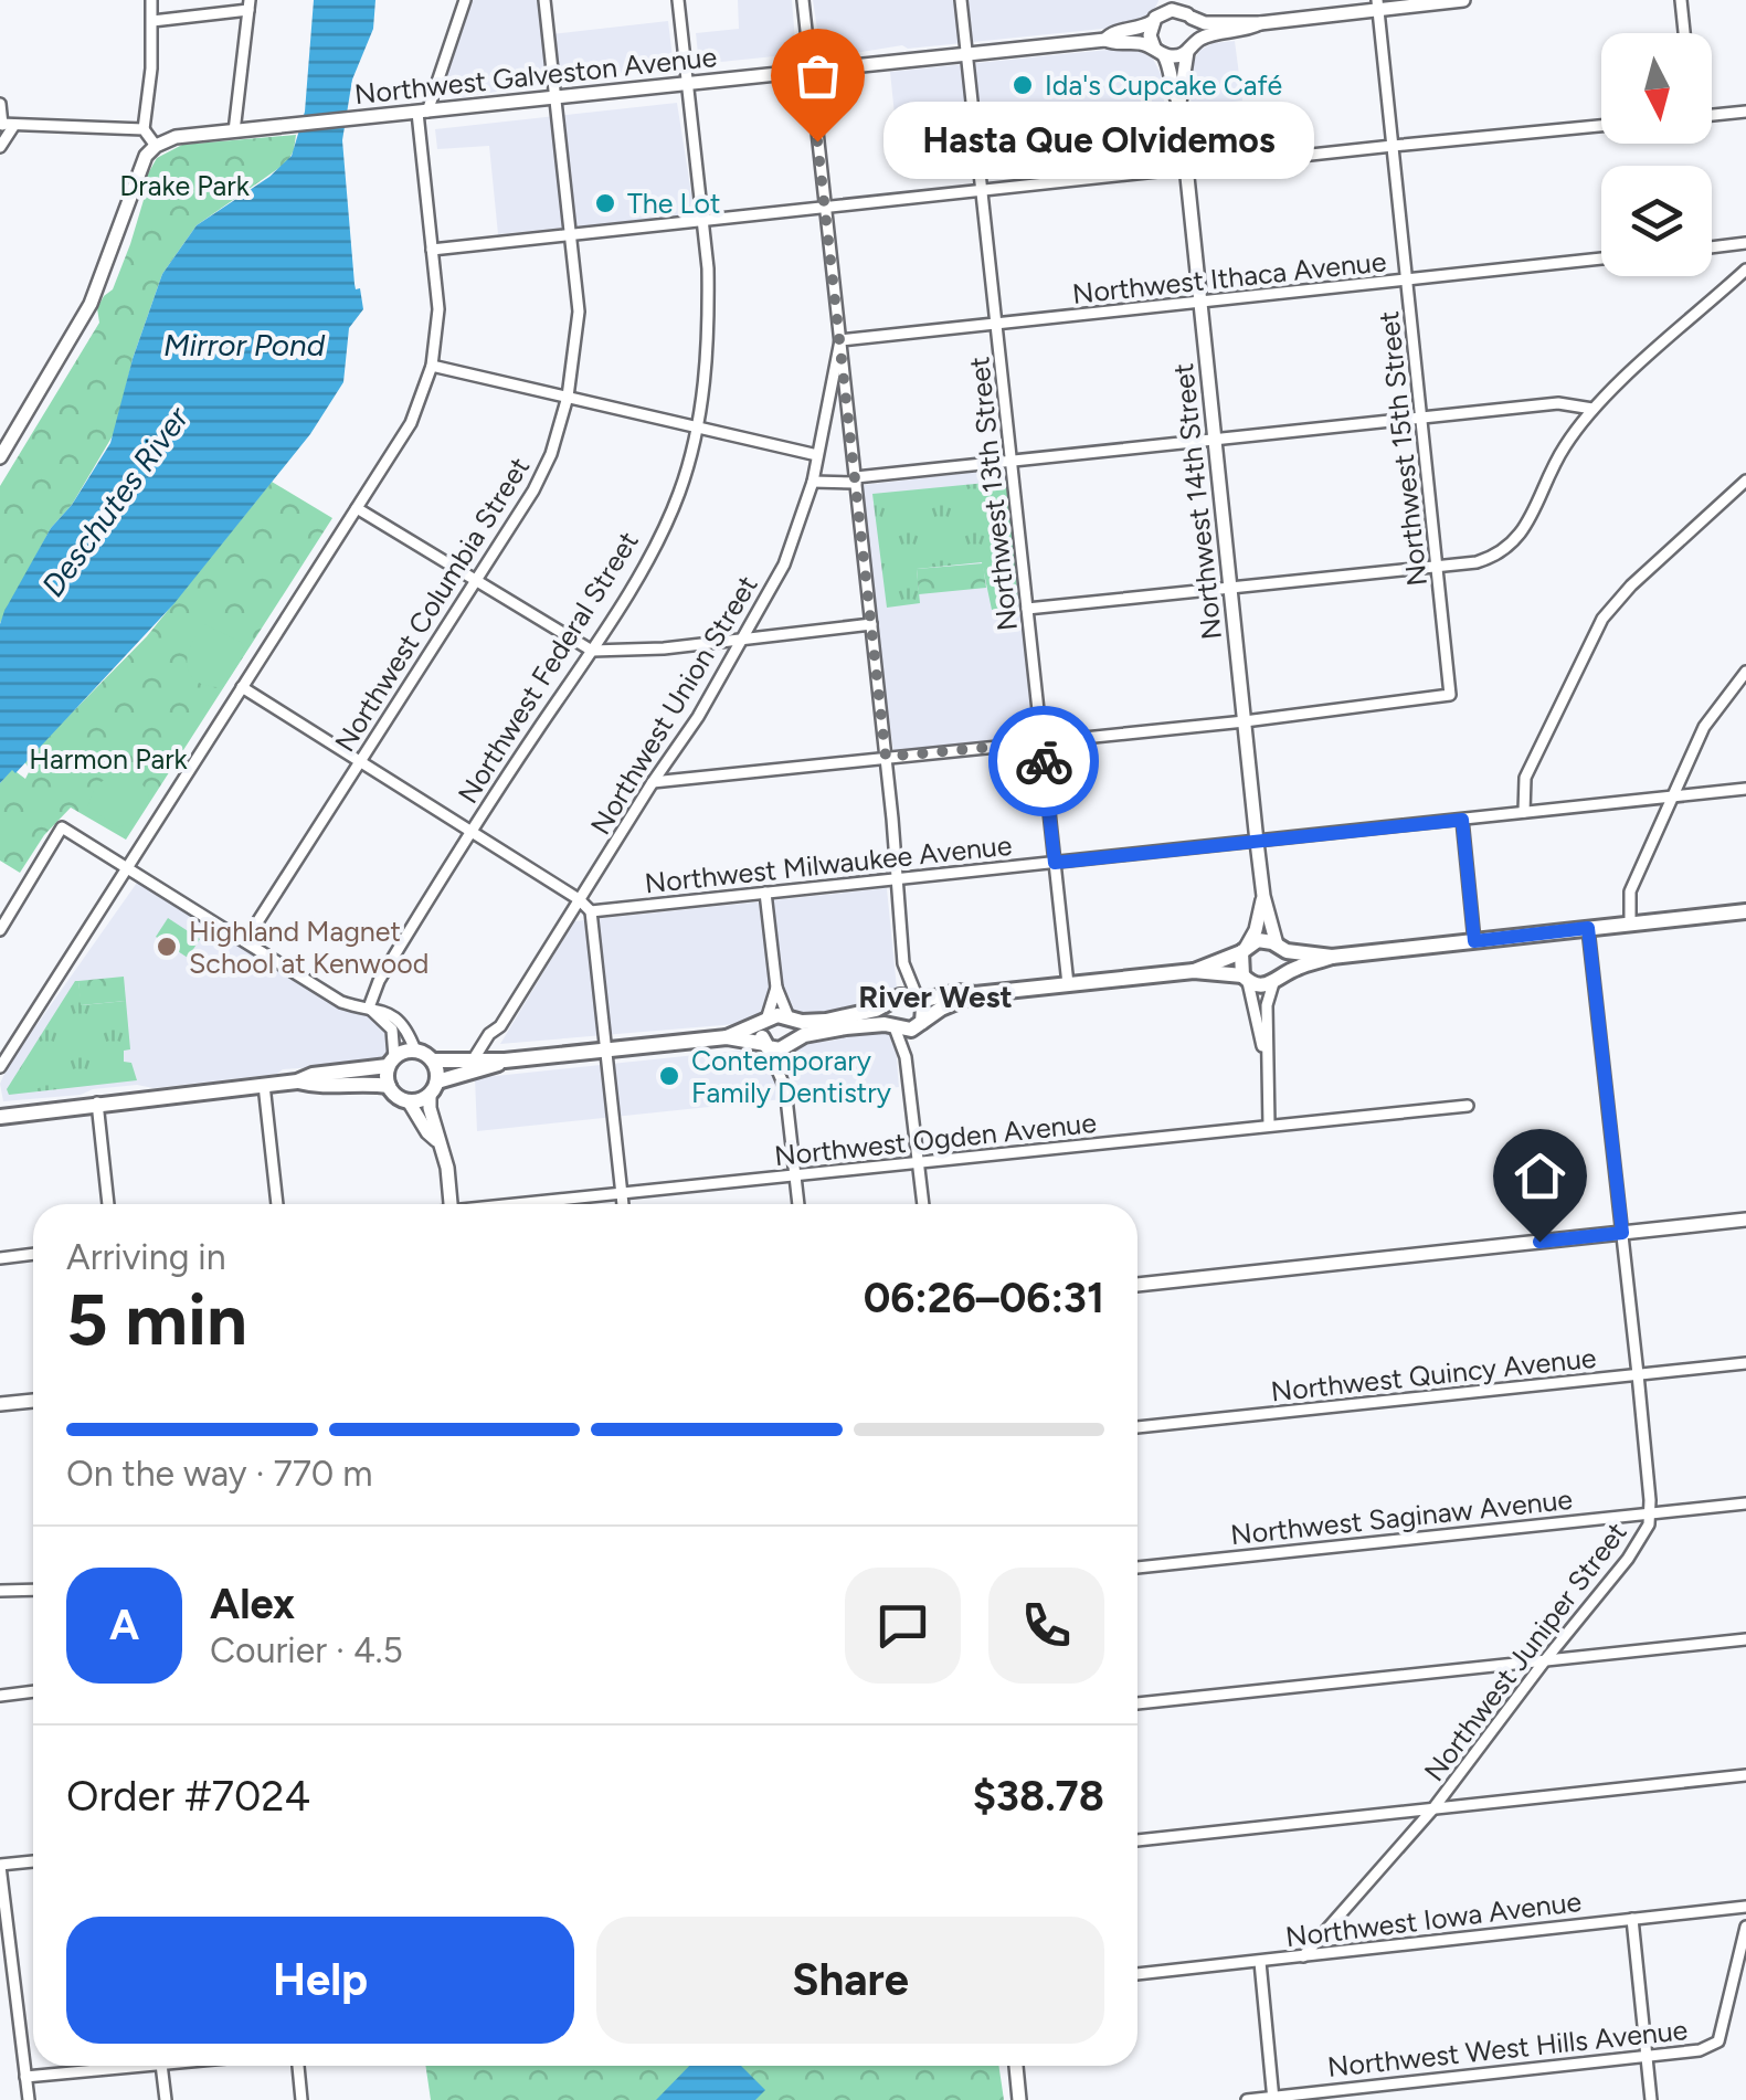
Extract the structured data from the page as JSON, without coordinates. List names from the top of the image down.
{
  "streets": {
    "street": [
      "Northwest Galveston Avenue",
      "Northwest Ithaca Avenue",
      "Northwest 15th Street",
      "Northwest 13th Street",
      "Northwest 14th Street",
      "Northwest Columbia Street",
      "Northwest Federal Street",
      "Northwest Union Street",
      "Northwest Milwaukee Avenue",
      "Northwest Ogden Avenue",
      "Northwest Quincy Avenue",
      "Northwest Saginaw Avenue",
      "Northwest Juniper Street",
      "Northwest Iowa Avenue",
      "Northwest West Hills Avenue"
    ]
  },
  "crossings": [
    ["Northwest Galveston Avenue", "Northwest 13th Street"],
    ["Northwest Galveston Avenue", "Northwest 14th Street"],
    ["Northwest Galveston Avenue", "Northwest Columbia Street"],
    ["Northwest Galveston Avenue", "Northwest Federal Street"],
    ["Northwest Ithaca Avenue", "Northwest 15th Street"],
    ["Northwest Ithaca Avenue", "Northwest 13th Street"],
    ["Northwest Ithaca Avenue", "Northwest 14th Street"],
    ["Northwest Ithaca Avenue", "Northwest Union Street"],
    ["Northwest 15th Street", "Northwest 14th Street"],
    ["Northwest 13th Street", "Northwest Milwaukee Avenue"],
    ["Northwest 14th Street", "Northwest Milwaukee Avenue"],
    ["Northwest Quincy Avenue", "Northwest Juniper Street"],
    ["Northwest Saginaw Avenue", "Northwest Juniper Street"],
    ["Northwest Juniper Street", "Northwest Iowa Avenue"]
  ],
  "districts": ["River West"],
  "water": ["Mirror Pond", "Deschutes River"],
  "parks": ["Drake Park", "Harmon Park"],
  "places": [
    "Ida's Cupcake Café",
    "Hasta Que Olvidemos",
    "The Lot",
    "Highland Magnet School at Kenwood",
    "Contemporary Family Dentistry"
  ],
  "north": "bottom",
  "page": {
    "bubble": "Hasta Que Olvidemos",
    "heading": ["5 min", "Arriving in", "06:26–06:31"],
    "panel": [
      "Alex",
      "Courier · 4.5",
      "Order #7024",
      "$38.78"
    ],
    "bar": "On the way · 770 m",
    "round": "A",
    "buttons": ["Help", "Share"]
  }
}
